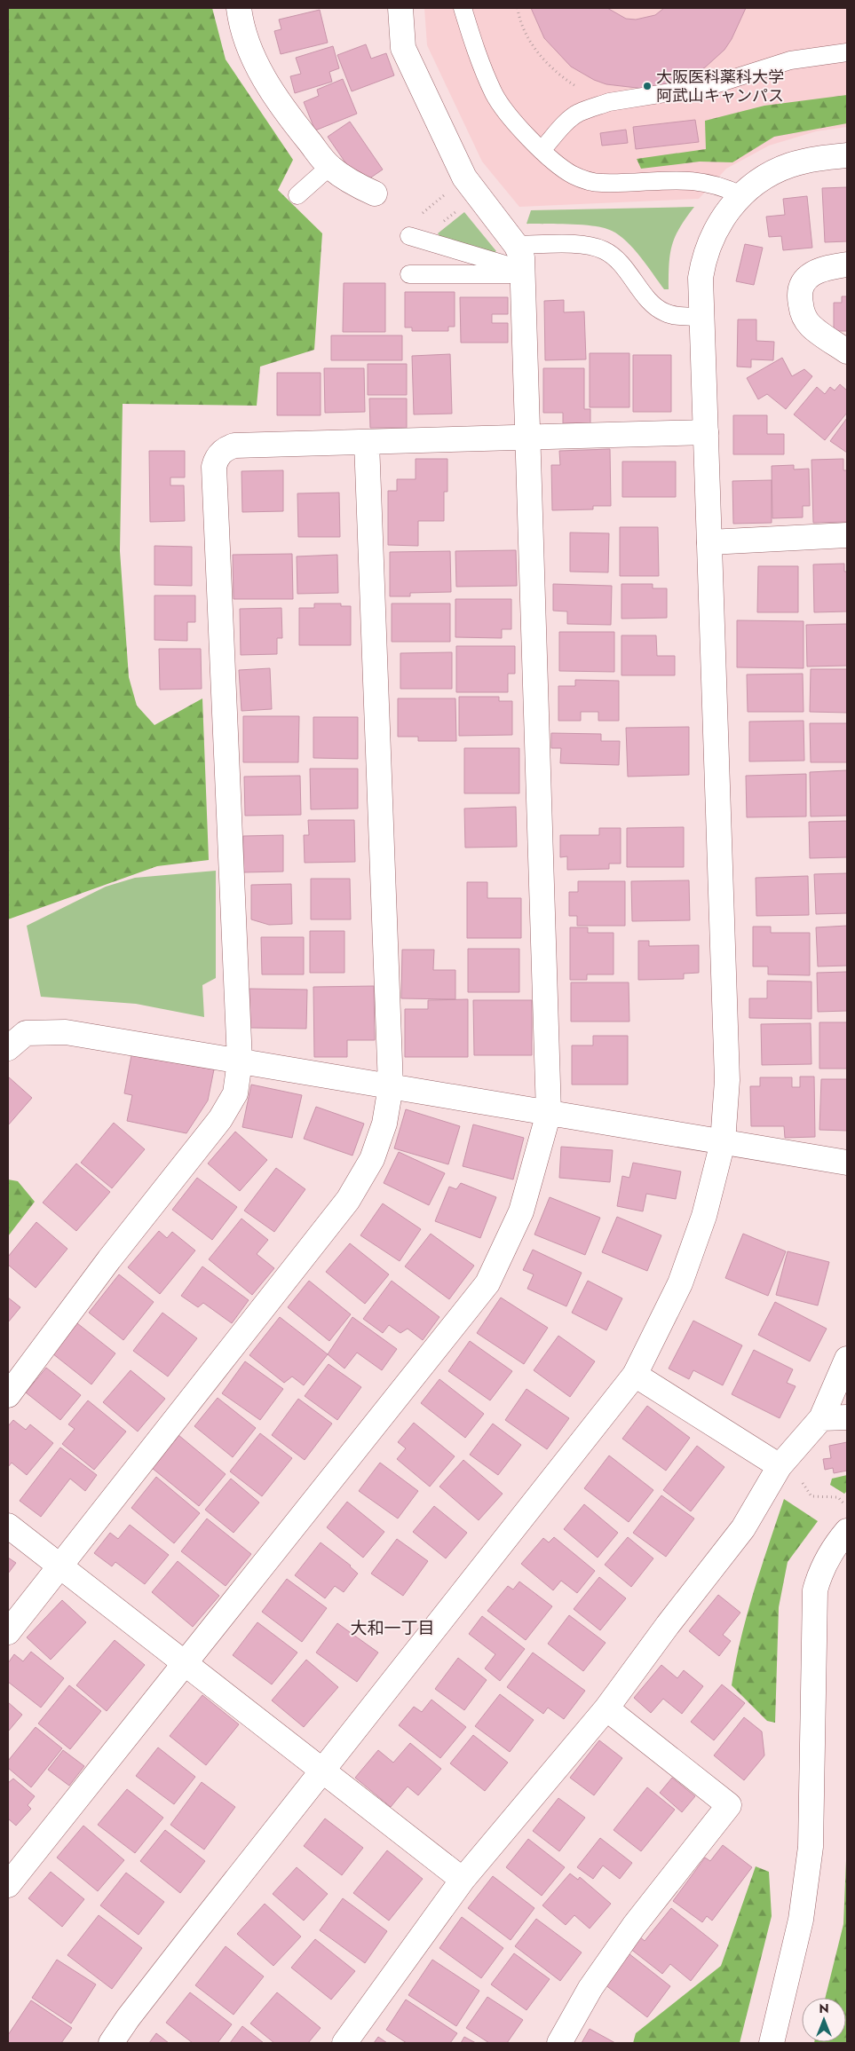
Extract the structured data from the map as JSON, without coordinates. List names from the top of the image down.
{
  "districts": ["大和一丁目"],
  "places": ["大阪医科薬科大学 阿武山キャンパス"],
  "north": "top"
}
